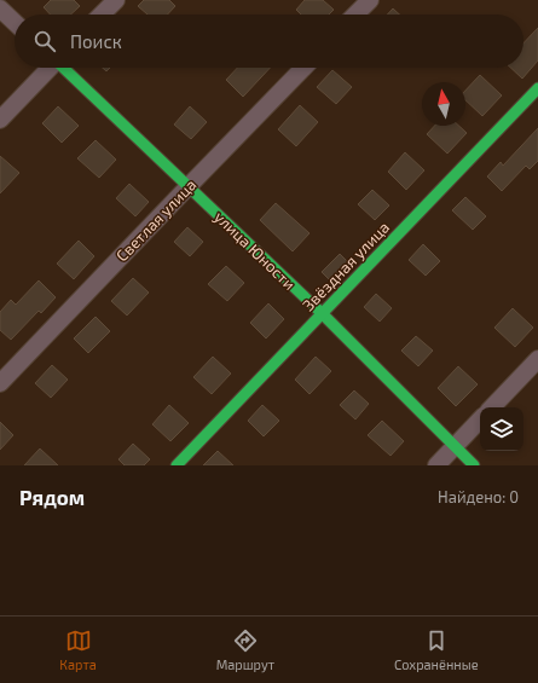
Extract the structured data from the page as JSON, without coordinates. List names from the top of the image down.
{
  "streets": {
    "street": ["Светлая улица", "улица Юности", "Звёздная улица"]
  },
  "crossings": [
    ["Светлая улица", "улица Юности"],
    ["улица Юности", "Звёздная улица"]
  ],
  "north": "top",
  "page": {
    "search": "Поиск",
    "heading": ["Рядом", "Найдено: 0"],
    "nav": ["Карта", "Маршрут", "Сохранённые"]
  }
}
